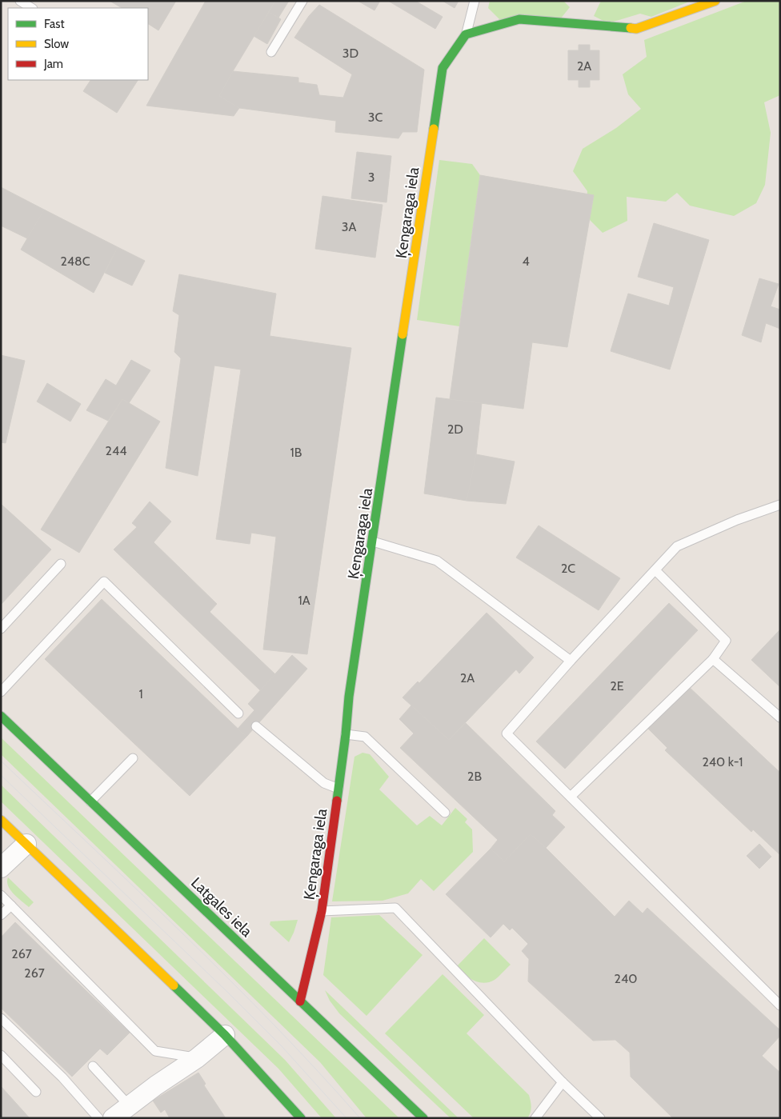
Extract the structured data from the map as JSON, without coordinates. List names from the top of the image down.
{
  "streets": {
    "main road": ["Ķengaraga iela", "Latgales iela"]
  },
  "crossings": [
    ["Ķengaraga iela", "Latgales iela"]
  ],
  "house_numbers": [
    "3D",
    "2A",
    "3C",
    "3",
    "3A",
    "248C",
    "4",
    "2D",
    "244",
    "1B",
    "2C",
    "1A",
    "2A",
    "2E",
    "1",
    "240 k-1",
    "2B",
    "267",
    "267",
    "240"
  ],
  "legend": ["Fast", "Slow", "Jam"]
}
